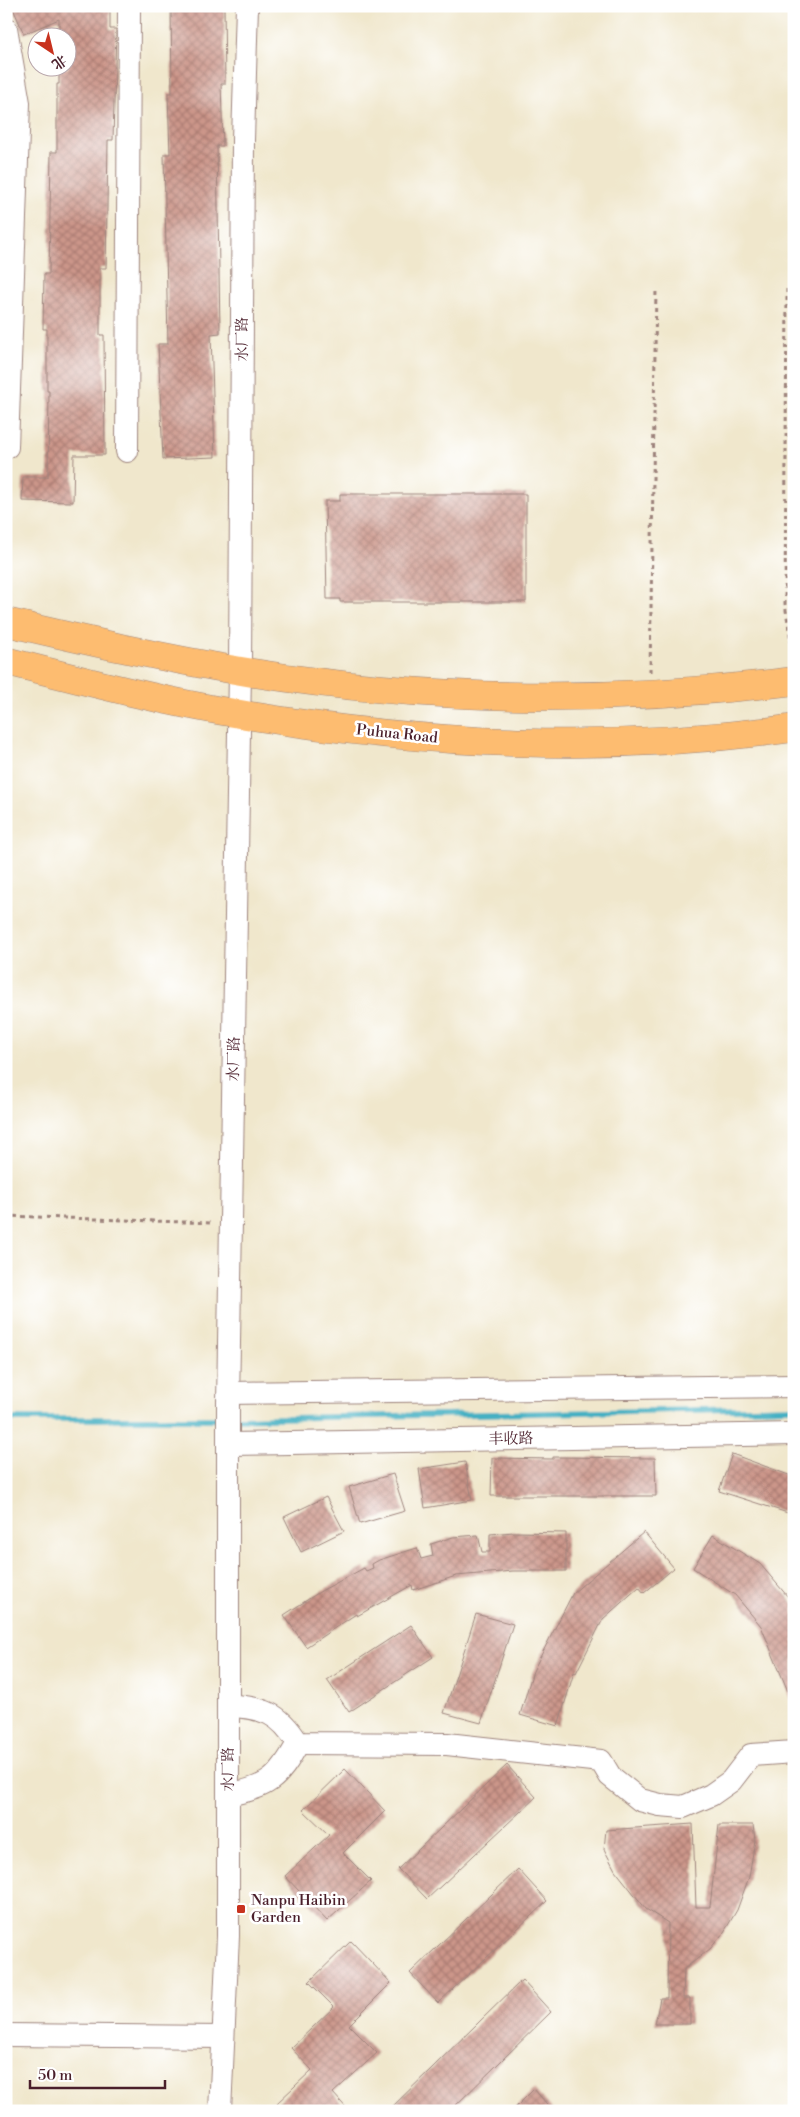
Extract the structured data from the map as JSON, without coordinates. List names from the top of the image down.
{
  "streets": {
    "main road": ["Puhua Road"],
    "street": ["水厂路", "丰收路"]
  },
  "crossings": [
    ["水厂路", "Puhua Road"],
    ["水厂路", "丰收路"]
  ],
  "places": {
    "transit": ["Nanpu Haibin Garden"]
  },
  "scale_bar": "50 m",
  "north": "bottom right"
}
